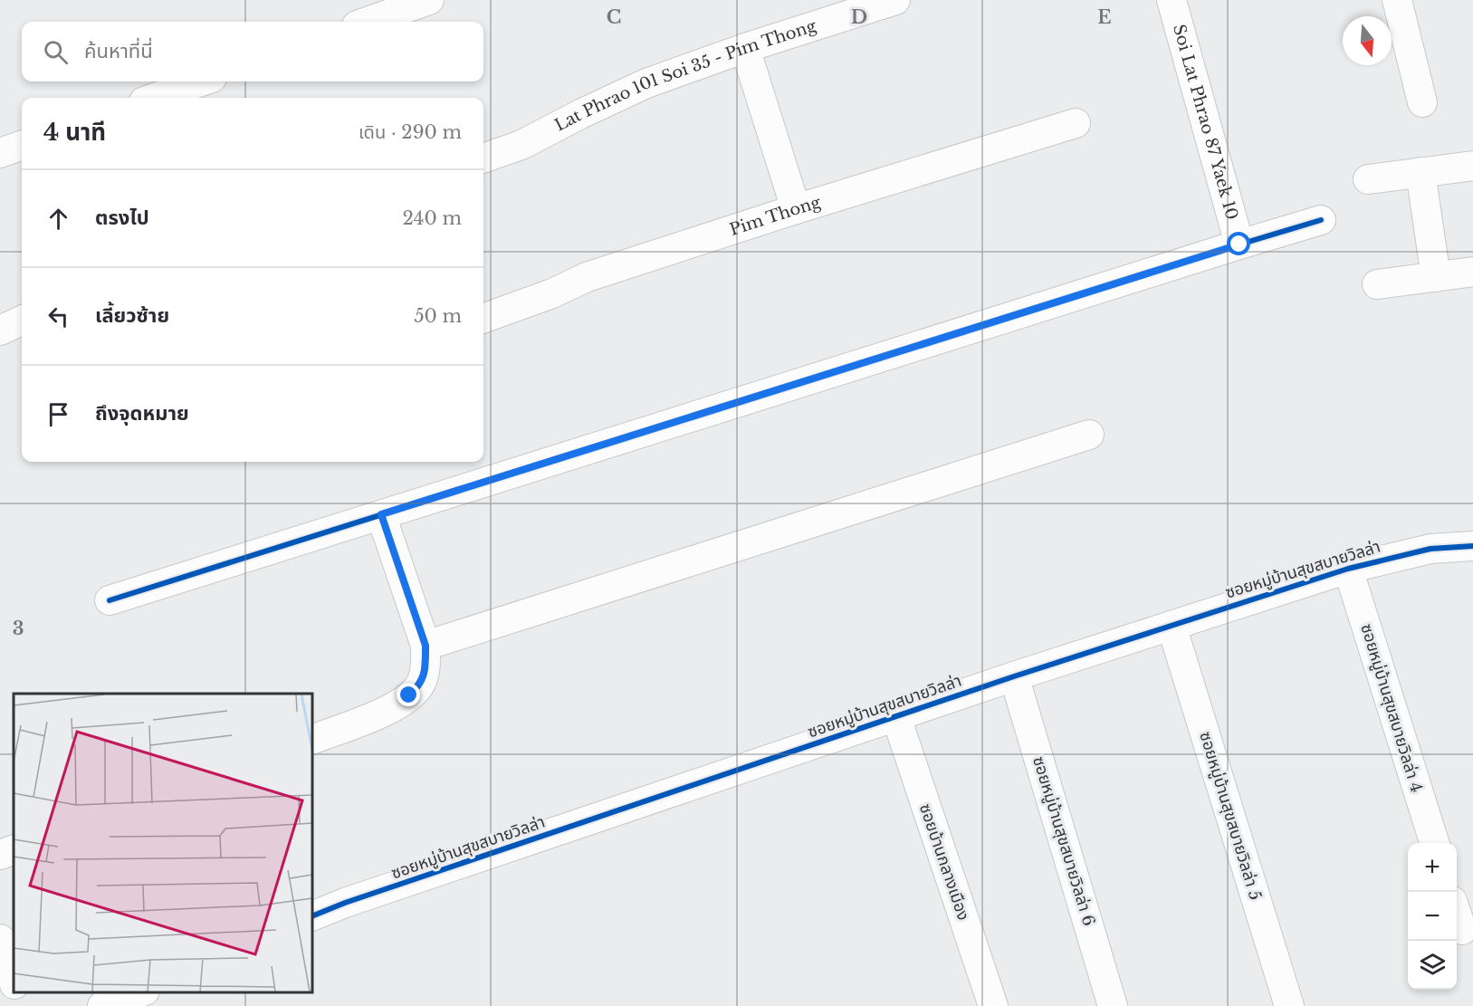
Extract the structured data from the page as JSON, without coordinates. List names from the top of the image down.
{
  "streets": {
    "street": [
      "Lat Phrao 101 Soi 35 - Pim Thong",
      "Soi Lat Phrao 87 Yaek 10",
      "Pim Thong",
      "ซอยหมู่บ้านสุขสบายวิลล่า",
      "ซอยหมู่บ้านสุขสบายวิลล่า 4",
      "ซอยหมู่บ้านสุขสบายวิลล่า 5",
      "ซอยหมู่บ้านสุขสบายวิลล่า 6",
      "ซอยบ้านกลางเมือง"
    ]
  },
  "crossings": [
    ["ซอยหมู่บ้านสุขสบายวิลล่า", "ซอยหมู่บ้านสุขสบายวิลล่า 4"],
    ["ซอยหมู่บ้านสุขสบายวิลล่า", "ซอยหมู่บ้านสุขสบายวิลล่า 5"],
    ["ซอยหมู่บ้านสุขสบายวิลล่า", "ซอยหมู่บ้านสุขสบายวิลล่า 6"],
    ["ซอยหมู่บ้านสุขสบายวิลล่า", "ซอยบ้านกลางเมือง"]
  ],
  "north": "bottom",
  "page": {
    "search": "ค้นหาที่นี่",
    "heading": ["4 นาที", "เดิน · 290 m"],
    "list": [
      ["ตรงไป", "240 m"],
      ["เลี้ยวซ้าย", "50 m"],
      "ถึงจุดหมาย"
    ],
    "map_buttons": ["+", "−"]
  },
  "grid": {
    "columns": ["C", "D", "E"],
    "rows": ["3"]
  }
}
